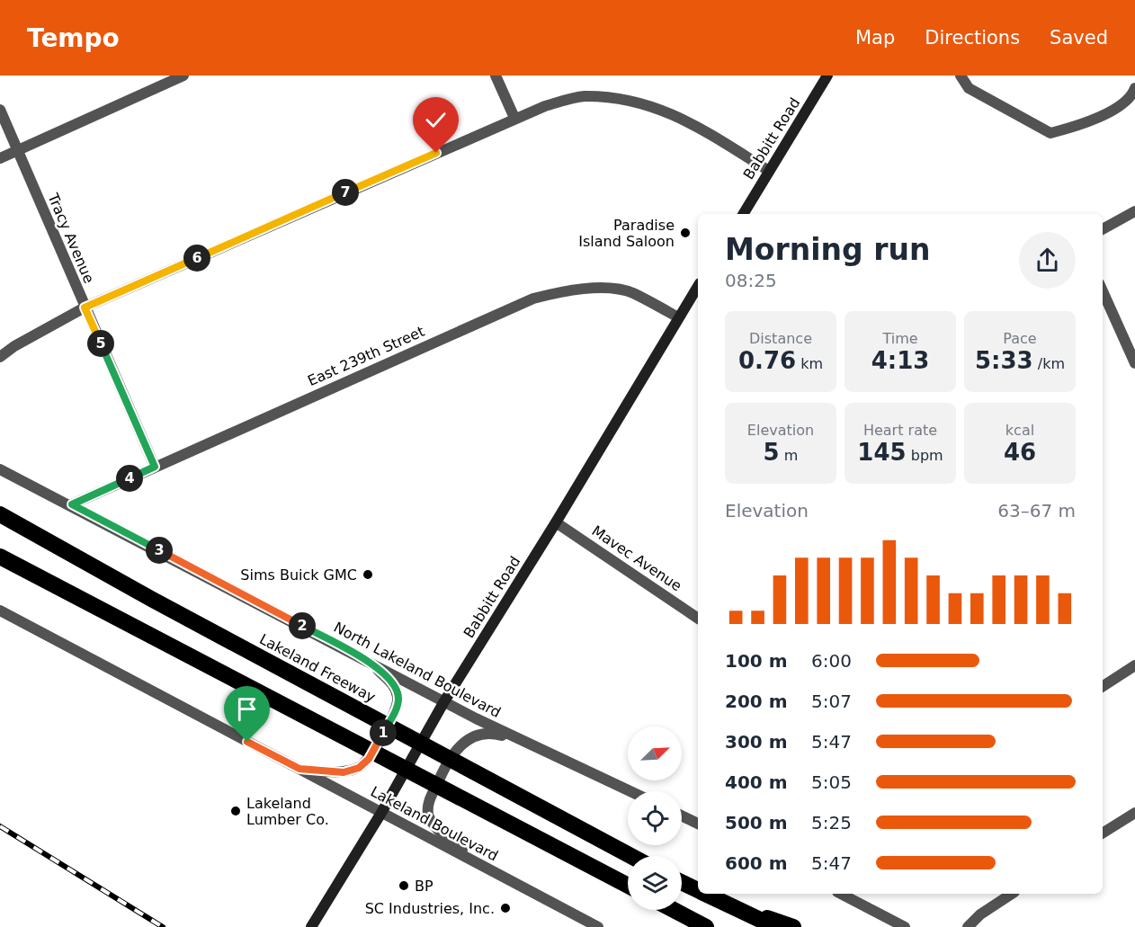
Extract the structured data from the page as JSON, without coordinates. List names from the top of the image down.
{
  "streets": {
    "highway": ["Lakeland Freeway"],
    "main road": ["Babbitt Road"],
    "street": [
      "Tracy Avenue",
      "East 239th Street",
      "Mavec Avenue",
      "North Lakeland Boulevard",
      "Lakeland Boulevard"
    ]
  },
  "crossings": [
    ["Babbitt Road", "East 239th Street"],
    ["Babbitt Road", "Mavec Avenue"],
    ["Babbitt Road", "North Lakeland Boulevard"],
    ["Babbitt Road", "Lakeland Boulevard"],
    ["Tracy Avenue", "East 239th Street"],
    ["East 239th Street", "North Lakeland Boulevard"]
  ],
  "places": [
    "Paradise Island Saloon",
    "Sims Buick GMC",
    "Lakeland Lumber Co.",
    "BP",
    "SC Industries, Inc."
  ],
  "north": "top right",
  "page": {
    "header": "Tempo",
    "nav": ["Map", "Directions", "Saved"],
    "pins": [
      "7",
      "6",
      "5",
      "4",
      "3",
      "2",
      "1"
    ],
    "heading": ["Morning run", "08:25"],
    "stats": [
      ["Distance", "0.76 km"],
      ["Time", "4:13"],
      ["Pace", "5:33 /km"],
      ["Elevation", "5 m"],
      ["Heart rate", "145 bpm"],
      ["kcal", "46"]
    ],
    "chart": ["Elevation", "63–67 m"],
    "list": [
      {
        "name": "100 m",
        "note": "6:00"
      },
      {
        "name": "200 m",
        "note": "5:07"
      },
      {
        "name": "300 m",
        "note": "5:47"
      },
      {
        "name": "400 m",
        "note": "5:05"
      },
      {
        "name": "500 m",
        "note": "5:25"
      },
      {
        "name": "600 m",
        "note": "5:47"
      }
    ]
  }
}
